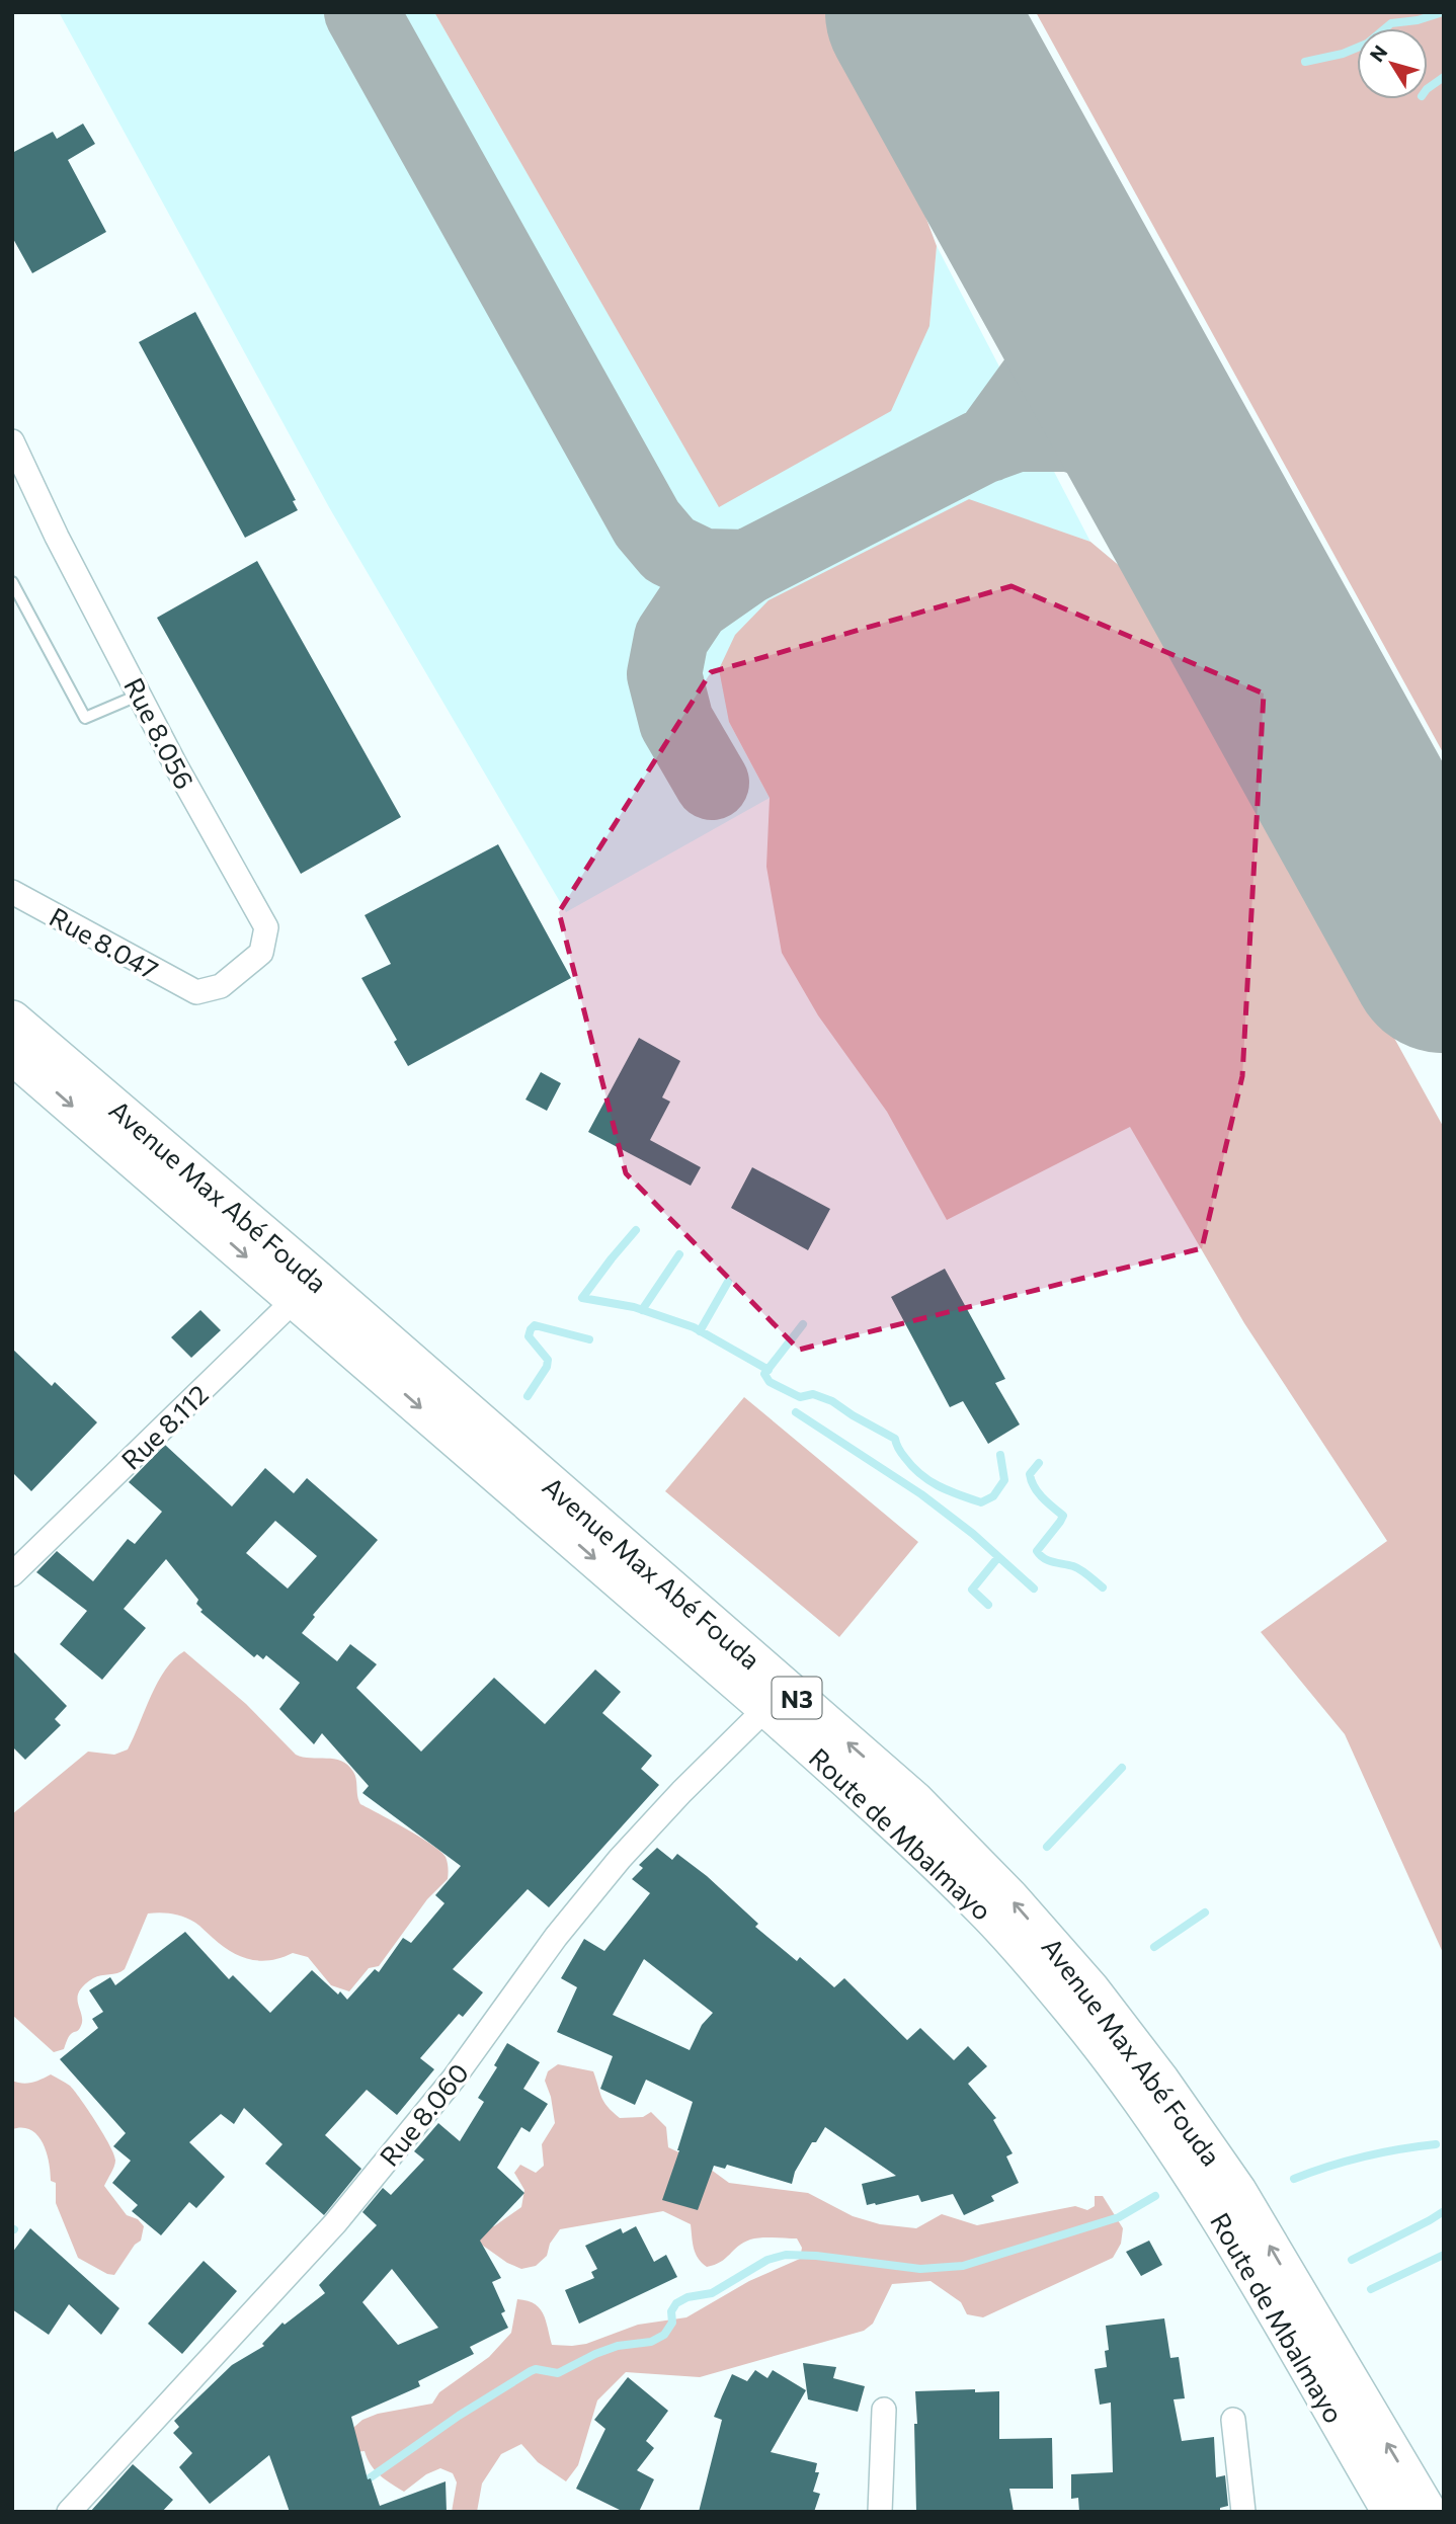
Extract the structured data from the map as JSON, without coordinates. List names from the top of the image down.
{
  "streets": {
    "highway": ["Avenue Max Abé Fouda", "N3", "Route de Mbalmayo"],
    "street": [
      "Rue 8.056",
      "Rue 8.047",
      "Rue 8.112",
      "Rue 8.060"
    ]
  },
  "crossings": [
    ["Rue 8.056", "Rue 8.047"],
    ["Avenue Max Abé Fouda", "Rue 8.112"],
    ["Avenue Max Abé Fouda", "Route de Mbalmayo"],
    ["Rue 8.112", "Route de Mbalmayo"],
    ["Route de Mbalmayo", "Rue 8.060"]
  ],
  "one_way": ["Avenue Max Abé Fouda", "Route de Mbalmayo"],
  "north": "top left"
}
